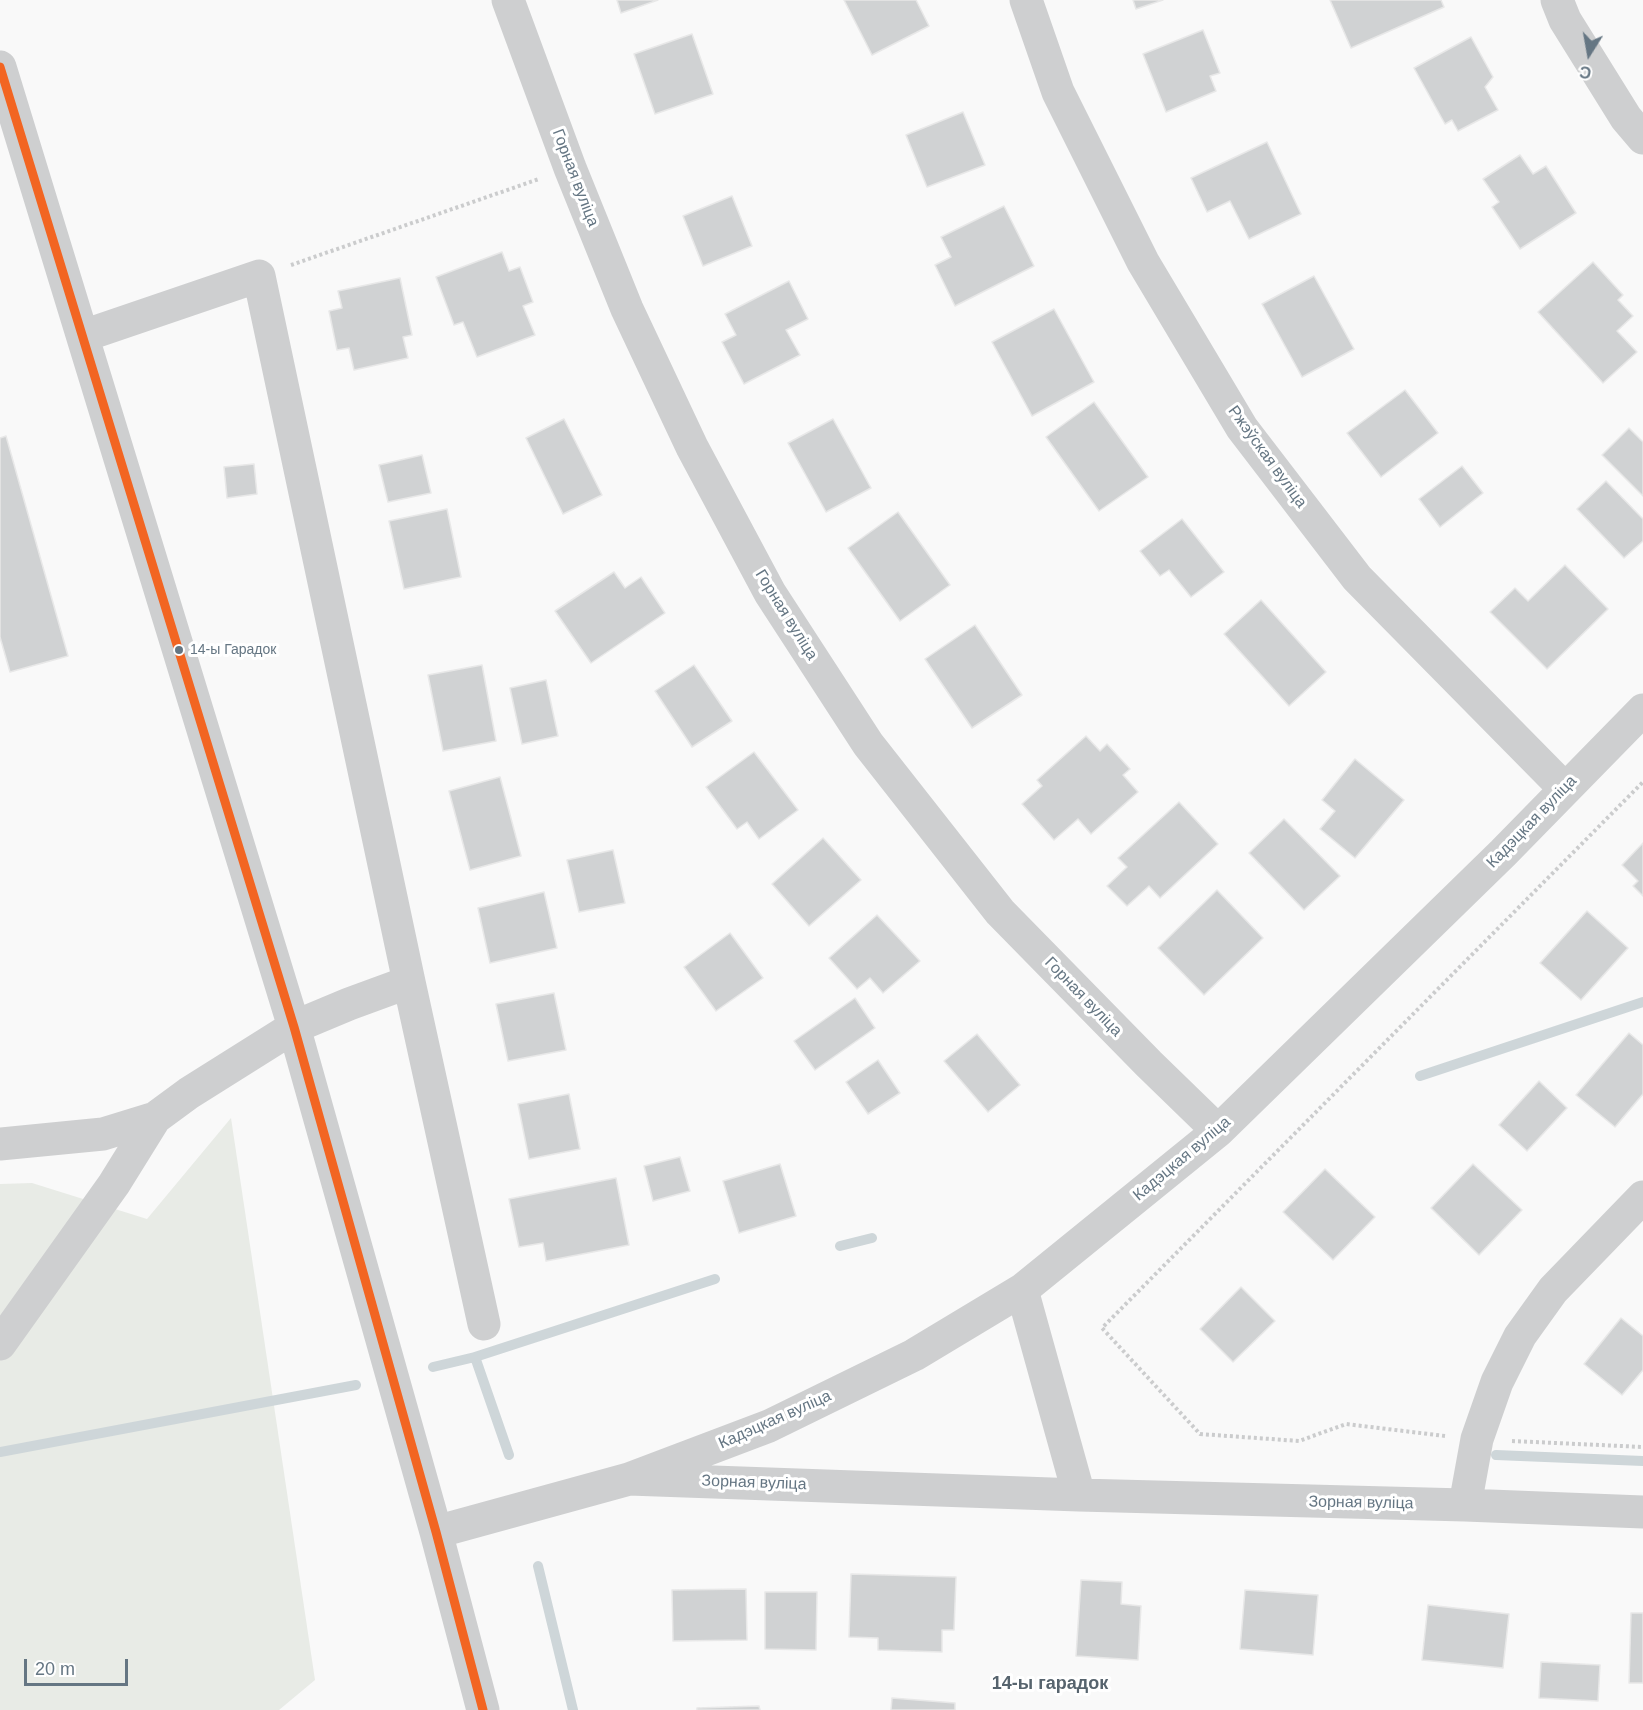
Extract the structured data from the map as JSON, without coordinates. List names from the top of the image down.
{
  "streets": {
    "street": [
      "Горная вуліца",
      "Ржэўская вуліца",
      "Кадэцкая вуліца",
      "Зорная вуліца"
    ]
  },
  "crossings": [
    ["Горная вуліца", "Кадэцкая вуліца"],
    ["Ржэўская вуліца", "Кадэцкая вуліца"],
    ["Кадэцкая вуліца", "Зорная вуліца"]
  ],
  "districts": ["14-ы гарадок"],
  "places": ["14-ы Гарадок"],
  "scale_bar": "20 m",
  "north": "bottom"
}
